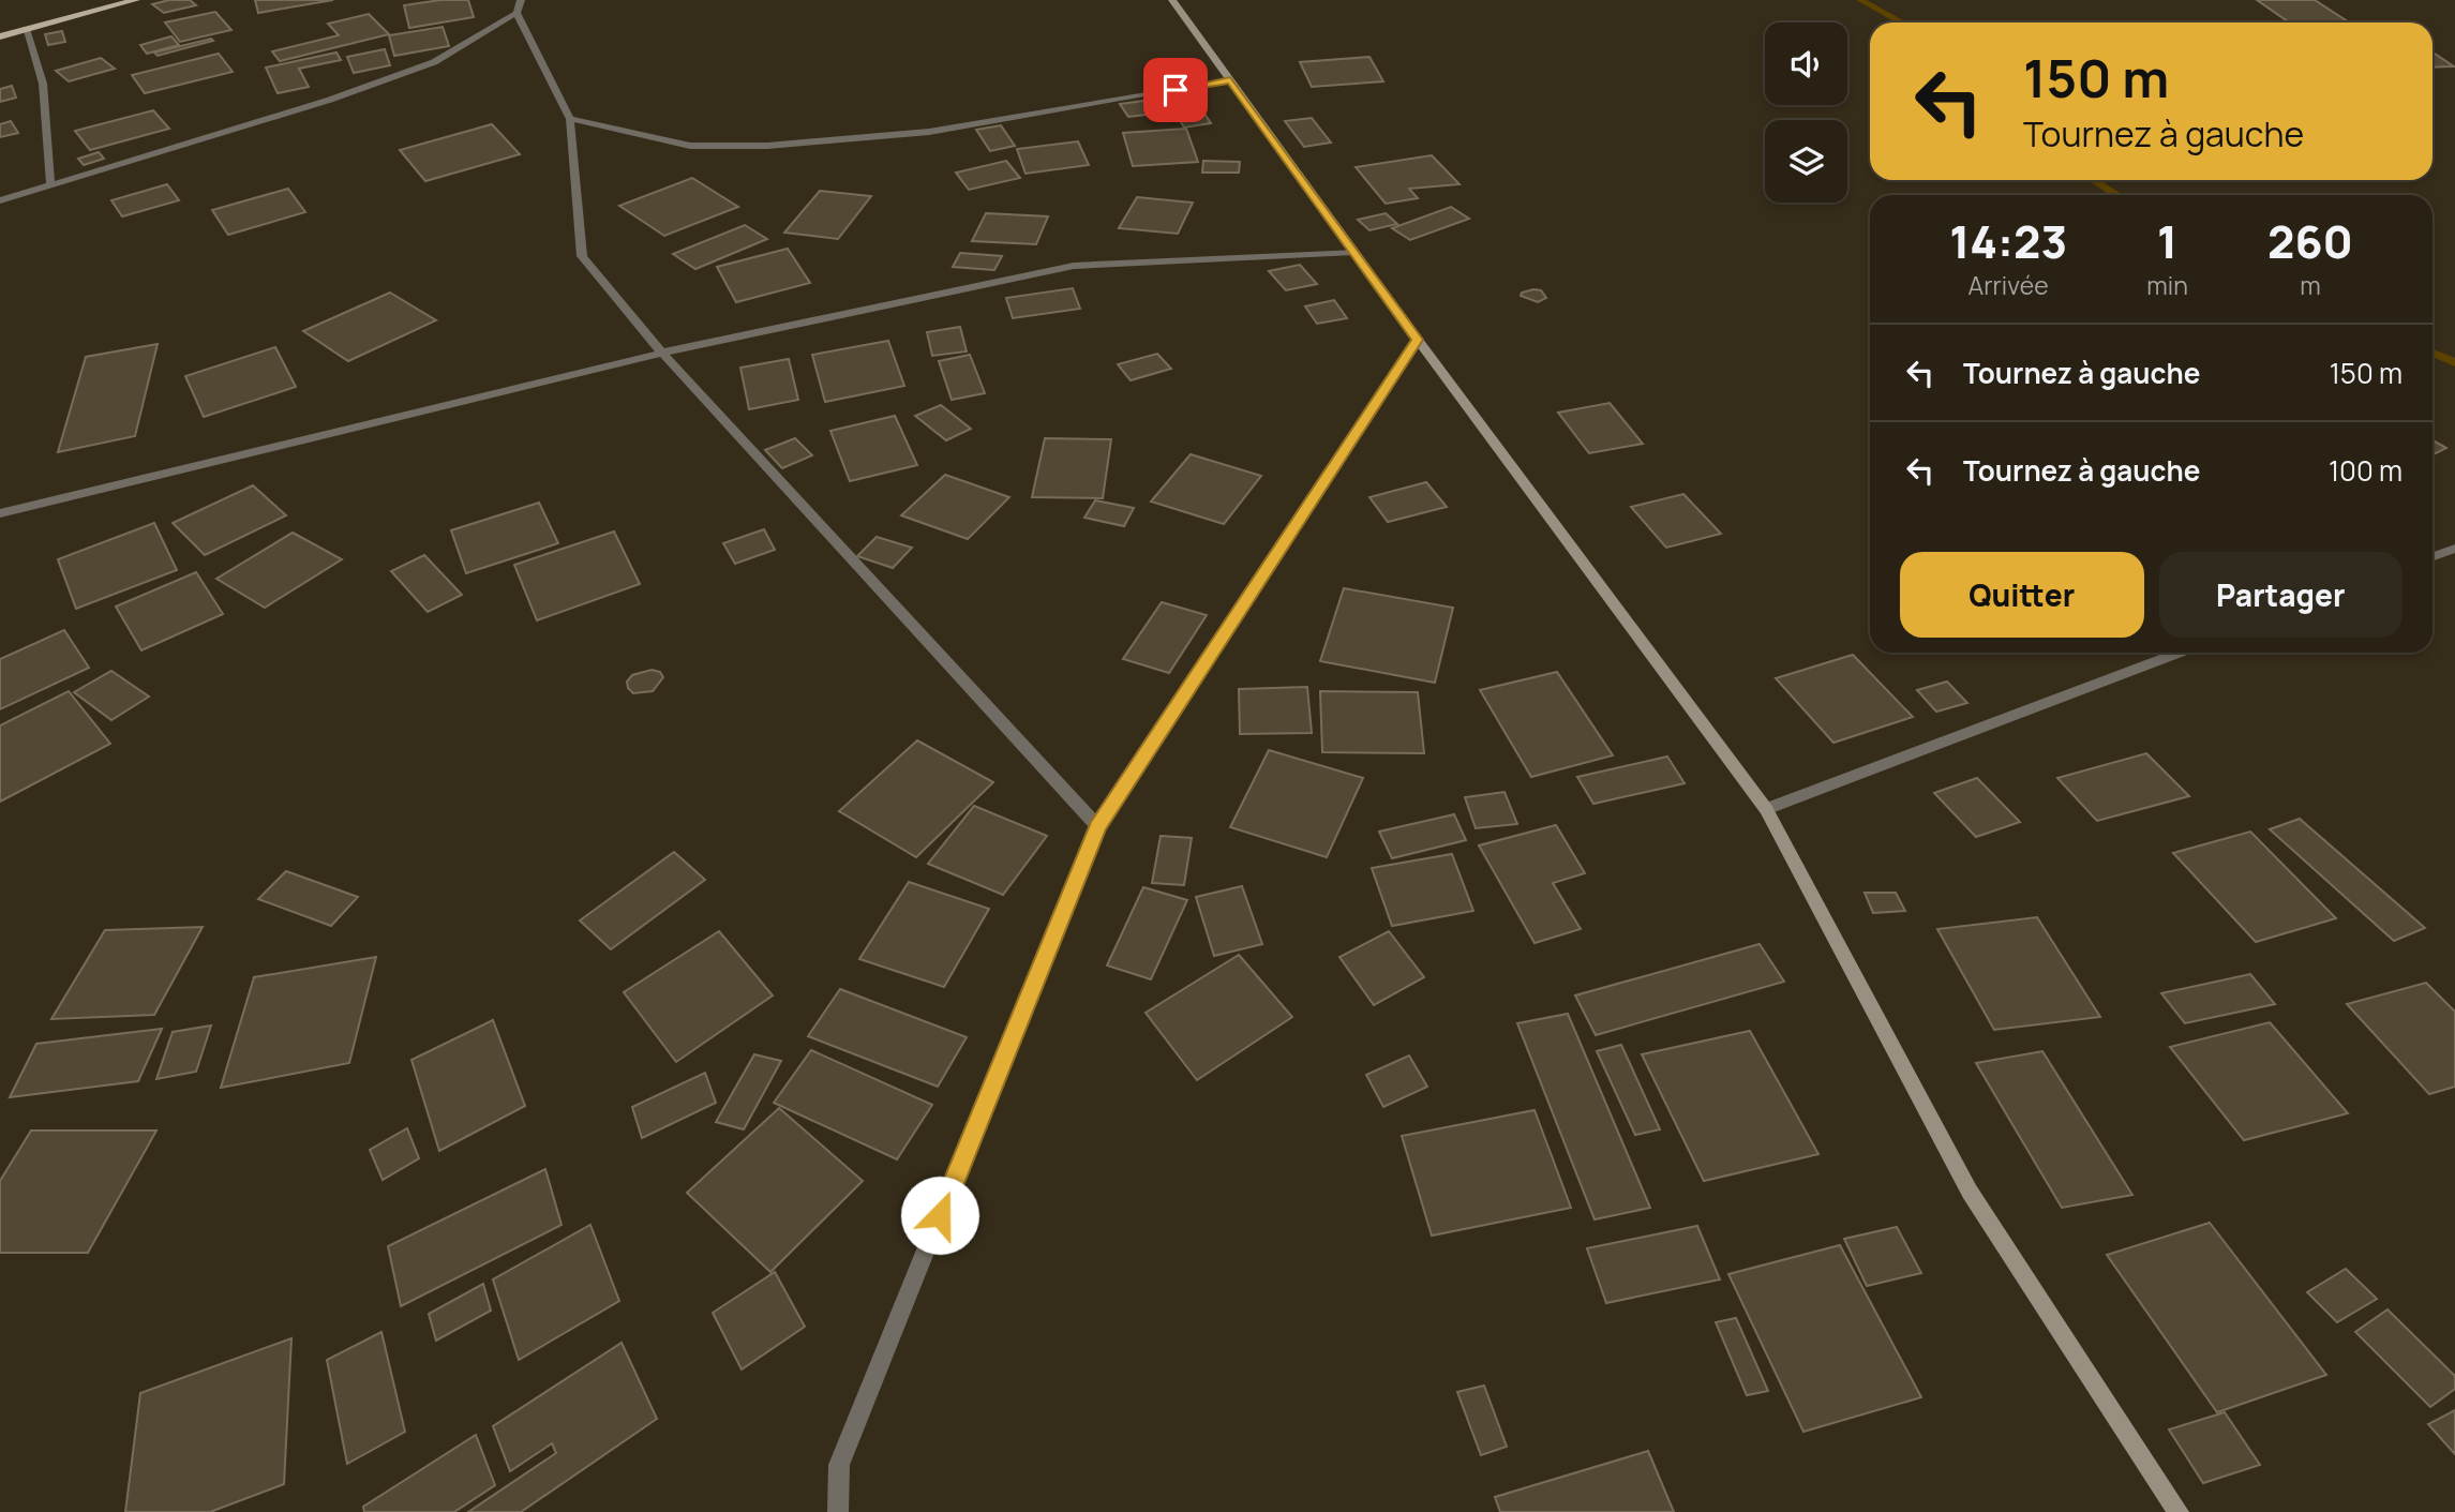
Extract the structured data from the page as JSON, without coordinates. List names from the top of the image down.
{
  "page": {
    "turn": ["150 m", "Tournez à gauche"],
    "eta": [
      "14:23",
      "Arrivée",
      "1",
      "min",
      "260",
      "m"
    ],
    "list": [
      {
        "name": "Tournez à gauche",
        "value": "150 m"
      },
      {
        "name": "Tournez à gauche",
        "value": "100 m"
      }
    ],
    "buttons": ["Quitter", "Partager"]
  }
}
